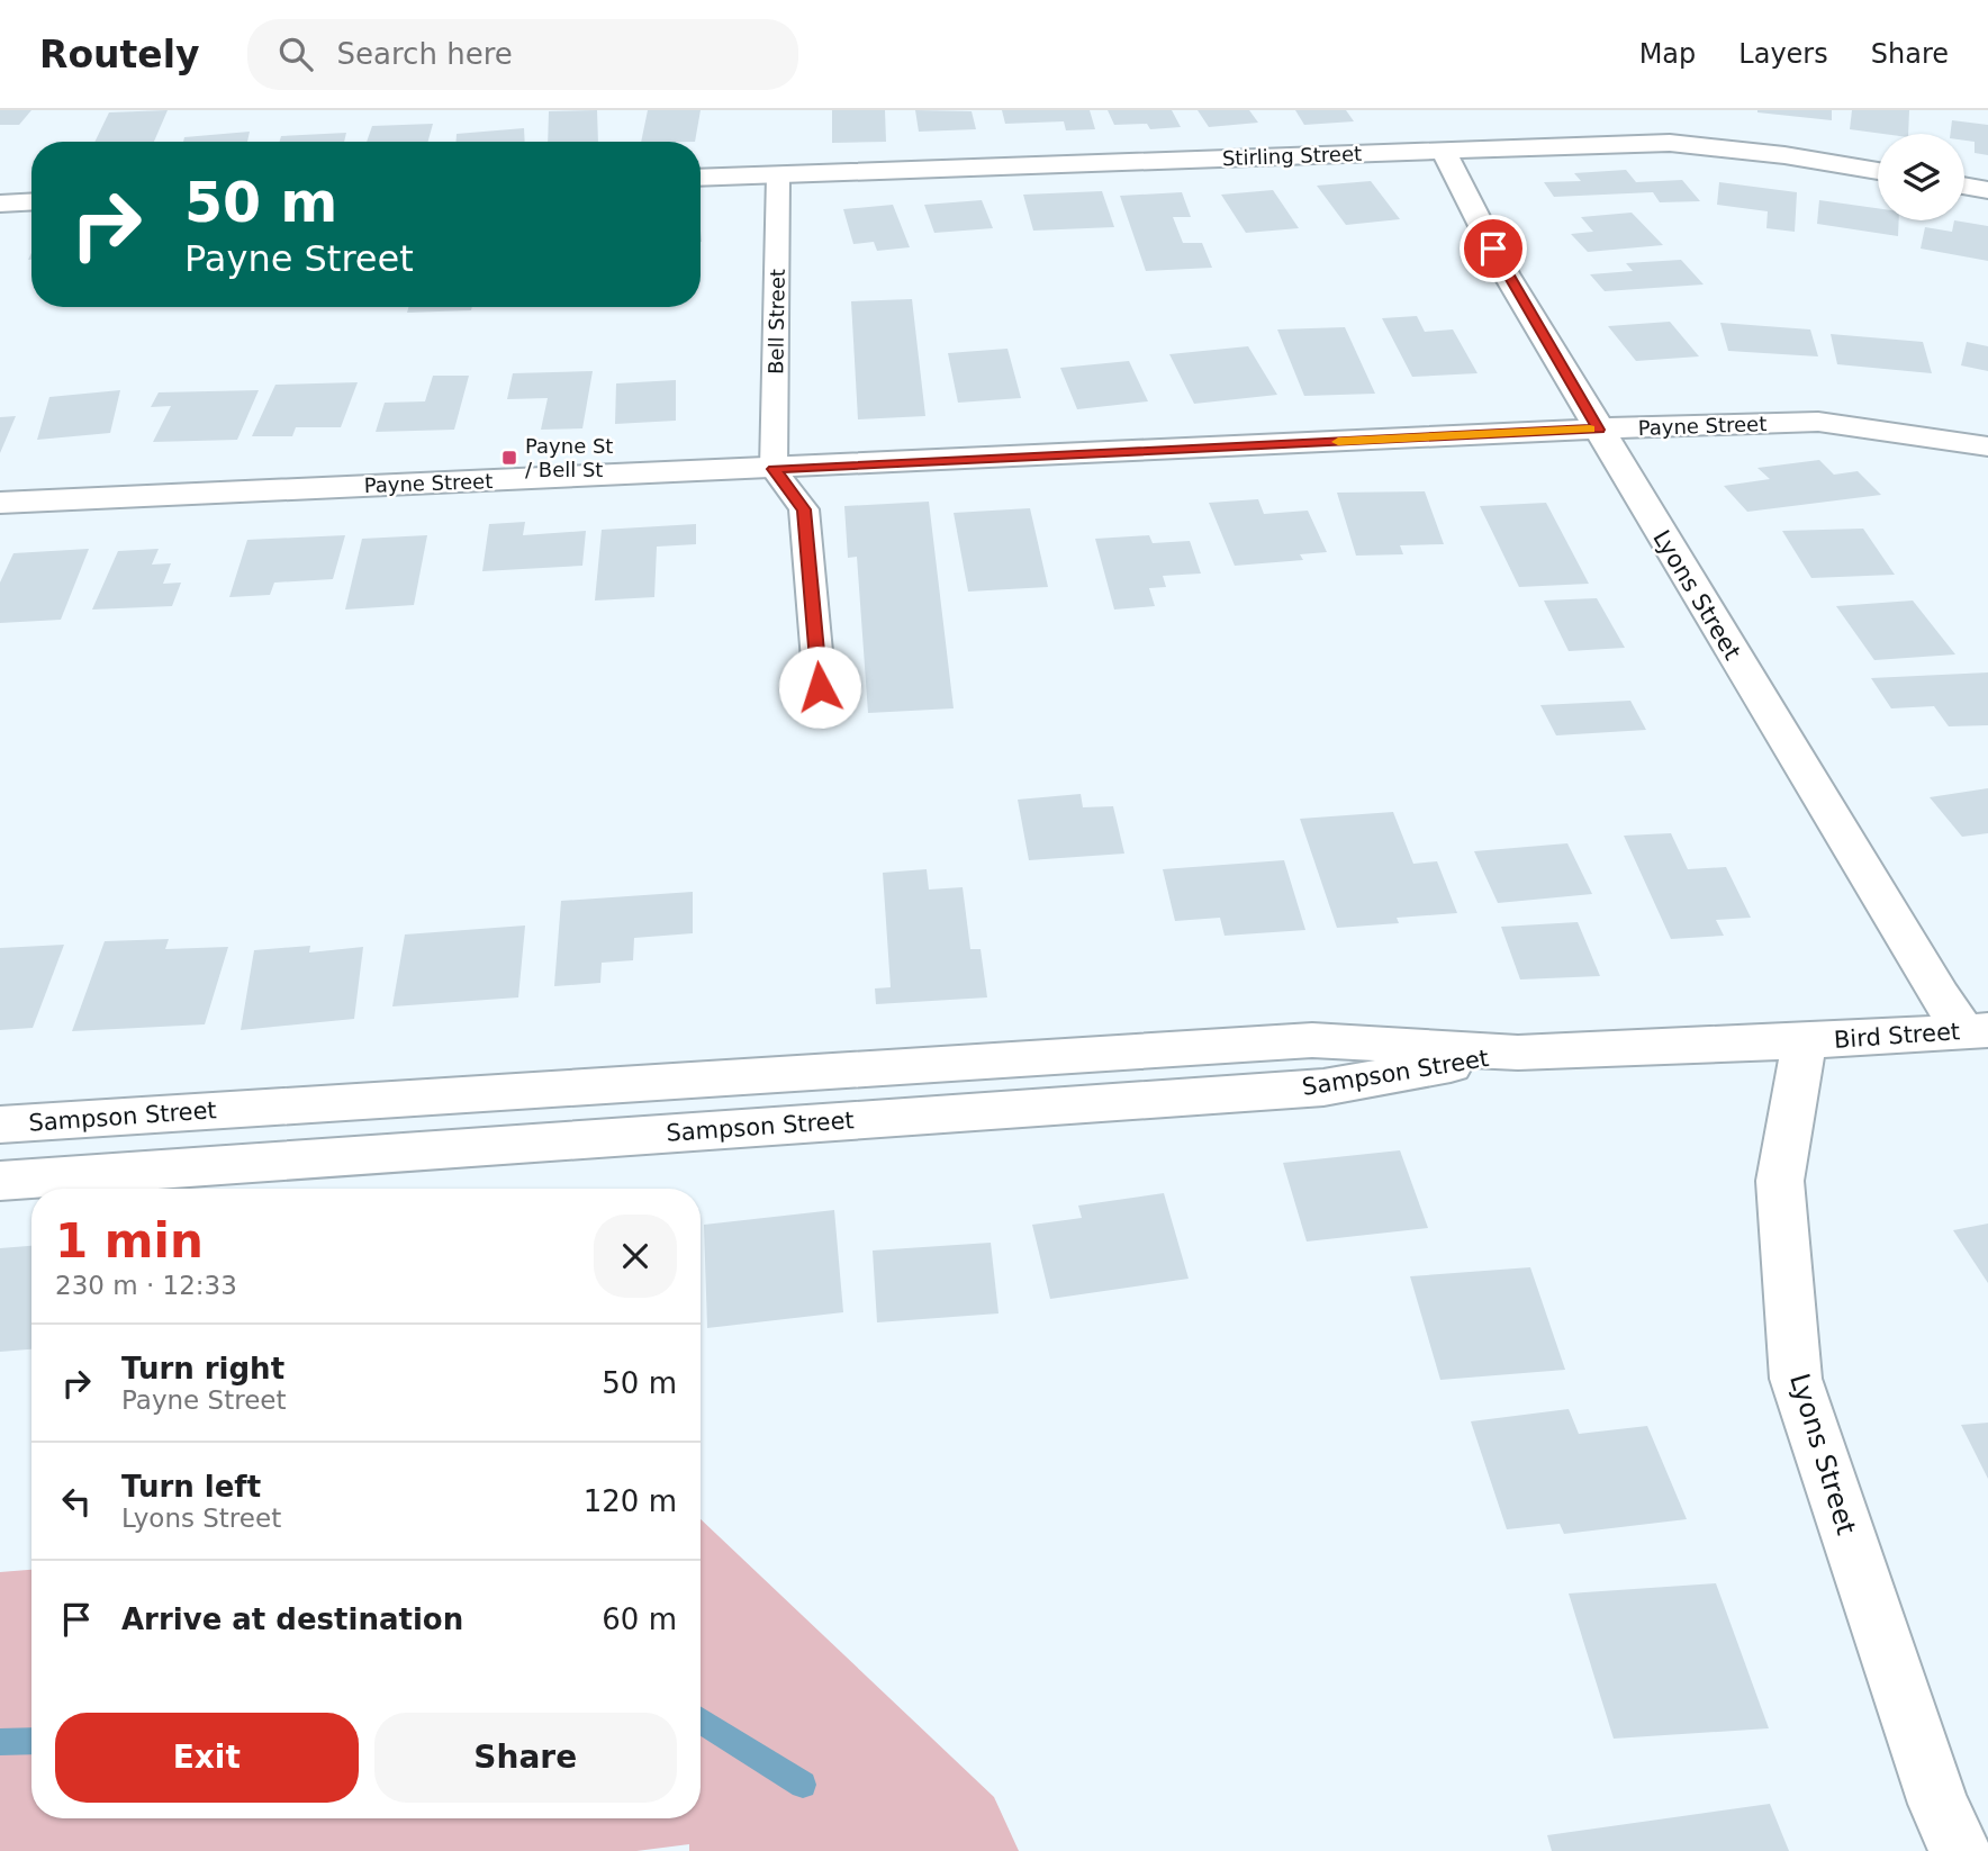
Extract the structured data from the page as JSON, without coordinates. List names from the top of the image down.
{
  "streets": {
    "street": [
      "Stirling Street",
      "Payne Street",
      "Lyons Street",
      "Bird Street",
      "Sampson Street"
    ],
    "lane": ["Bell Street"]
  },
  "crossings": [
    ["Stirling Street", "Bell Street"],
    ["Stirling Street", "Lyons Street"],
    ["Bell Street", "Payne Street"],
    ["Payne Street", "Lyons Street"],
    ["Lyons Street", "Bird Street"],
    ["Lyons Street", "Sampson Street"],
    ["Bird Street", "Sampson Street"]
  ],
  "places": {
    "transit": ["Payne St / Bell St"]
  },
  "page": {
    "header": "Routely",
    "search": "Search here",
    "nav": ["Map", "Layers", "Share"],
    "turn": ["50 m", "Payne Street"],
    "heading": ["1 min", "230 m · 12:33"],
    "list": [
      {
        "name": "Turn right",
        "note": "Payne Street",
        "value": "50 m"
      },
      {
        "name": "Turn left",
        "note": "Lyons Street",
        "value": "120 m"
      },
      {
        "name": "Arrive at destination",
        "value": "60 m"
      }
    ],
    "buttons": ["Exit", "Share"]
  }
}
